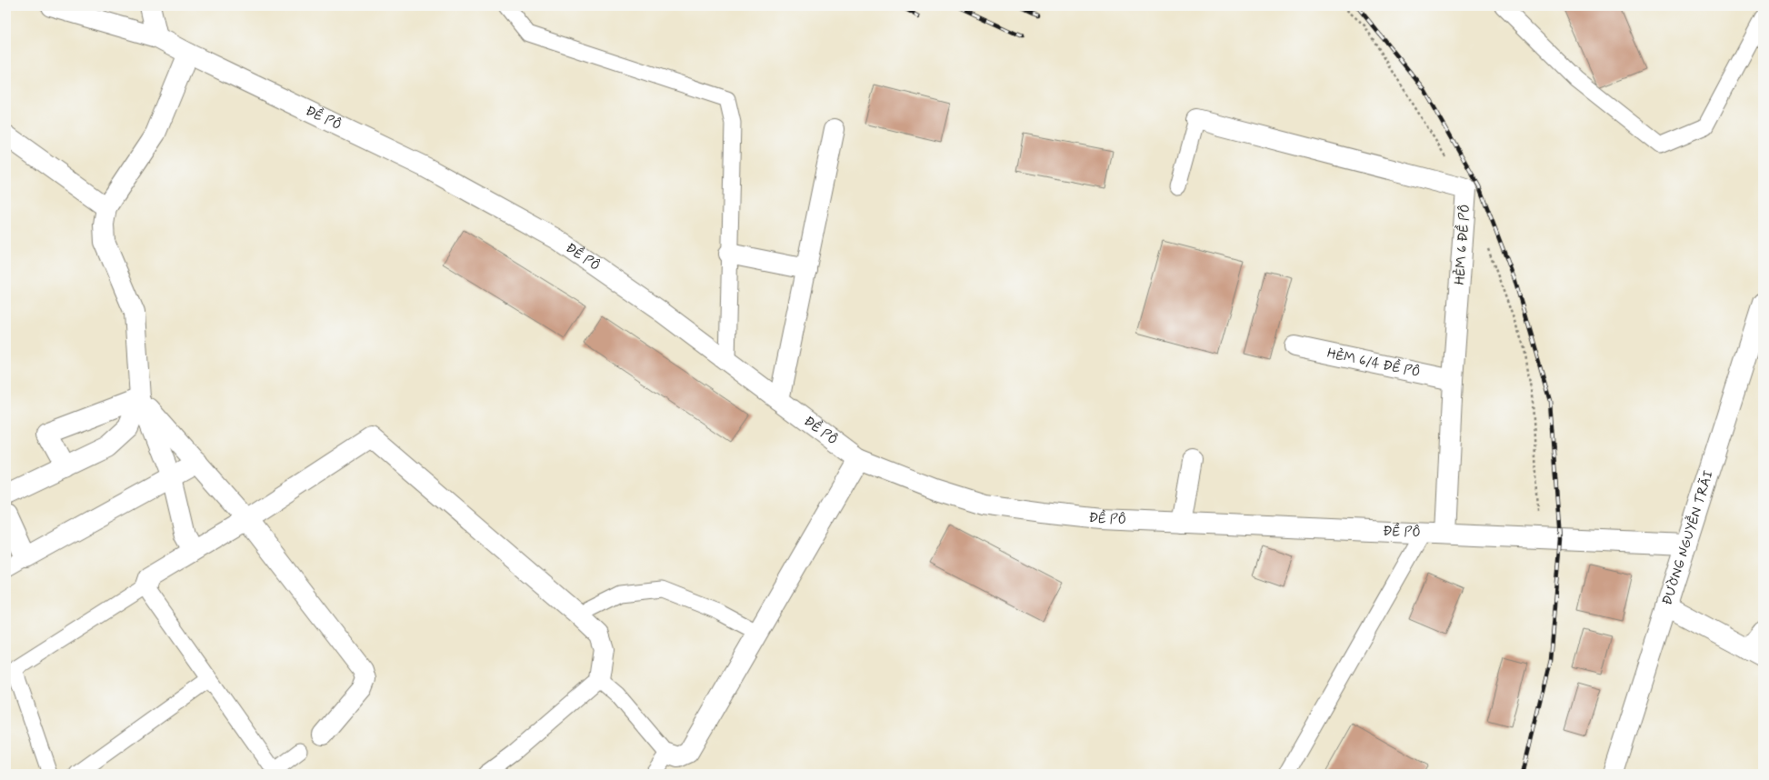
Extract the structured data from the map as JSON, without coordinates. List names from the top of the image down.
{
  "streets": {
    "street": [
      "ĐỀ PÔ",
      "HẺM 6 ĐỀ PÔ",
      "HẺM 6/4 ĐỀ PÔ",
      "ĐƯỜNG NGUYỄN TRÃI"
    ]
  },
  "crossings": [
    ["ĐỀ PÔ", "HẺM 6 ĐỀ PÔ"],
    ["ĐỀ PÔ", "ĐƯỜNG NGUYỄN TRÃI"],
    ["HẺM 6 ĐỀ PÔ", "HẺM 6/4 ĐỀ PÔ"]
  ]
}
